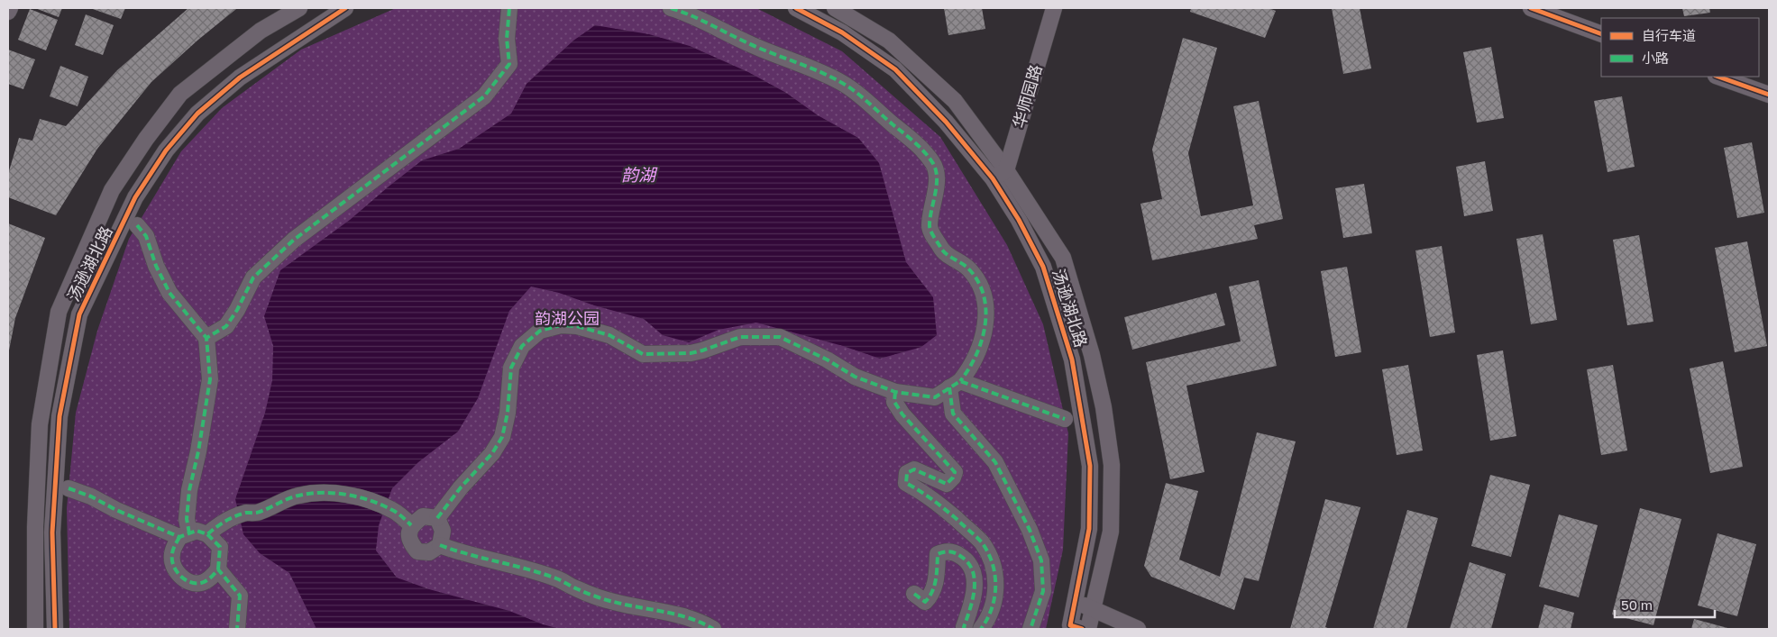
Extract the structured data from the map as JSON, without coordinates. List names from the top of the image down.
{
  "streets": {
    "street": ["华师园路", "汤逊湖北路"]
  },
  "crossings": [
    ["华师园路", "汤逊湖北路"]
  ],
  "water": ["韵湖"],
  "parks": ["韵湖公园"],
  "legend": ["自行车道", "小路"],
  "scale_bar": "50 m"
}
